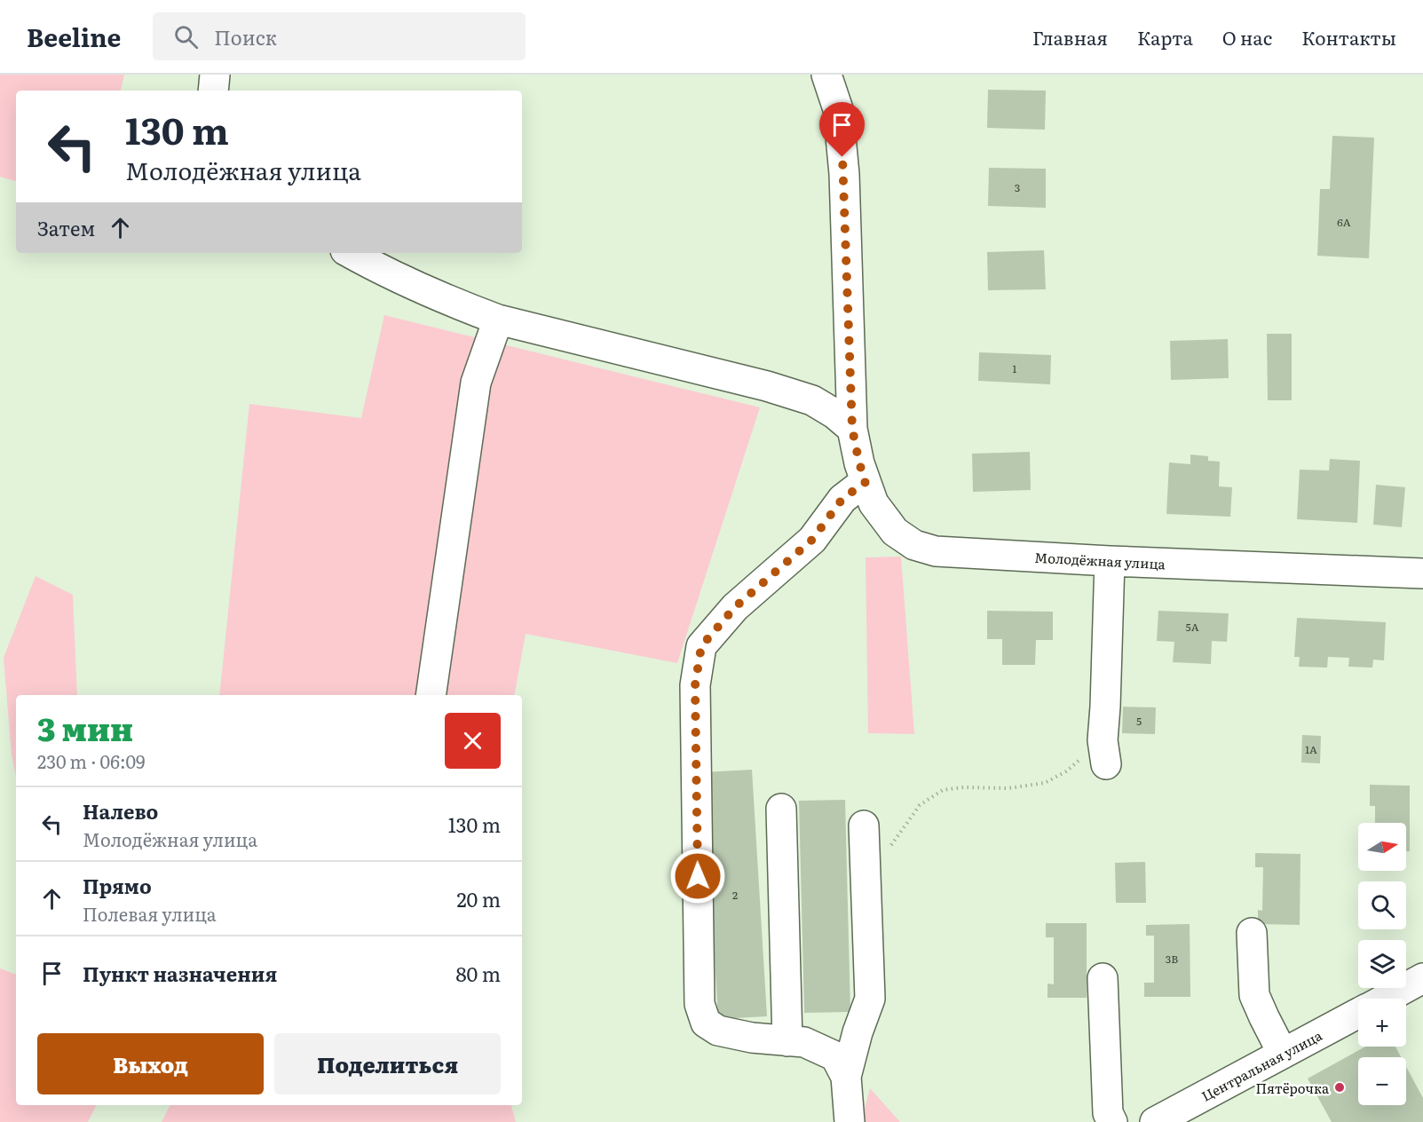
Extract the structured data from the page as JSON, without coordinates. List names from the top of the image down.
{
  "streets": {
    "street": ["Молодёжная улица", "Центральная улица"]
  },
  "places": ["Пятёрочка"],
  "house_numbers": [
    "3",
    "6А",
    "1",
    "5А",
    "5",
    "1А",
    "2",
    "3В"
  ],
  "north": "right",
  "page": {
    "header": "Beeline",
    "search": "Поиск",
    "nav": [
      "Главная",
      "Карта",
      "О нас",
      "Контакты"
    ],
    "turn": ["130 m", "Молодёжная улица"],
    "then": "Затем",
    "heading": ["3 мин", "230 m · 06:09"],
    "list": [
      {
        "name": "Налево",
        "note": "Молодёжная улица",
        "value": "130 m"
      },
      {
        "name": "Прямо",
        "note": "Полевая улица",
        "value": "20 m"
      },
      {
        "name": "Пункт назначения",
        "value": "80 m"
      }
    ],
    "map_buttons": ["+", "−"],
    "buttons": ["Выход", "Поделиться"]
  }
}
